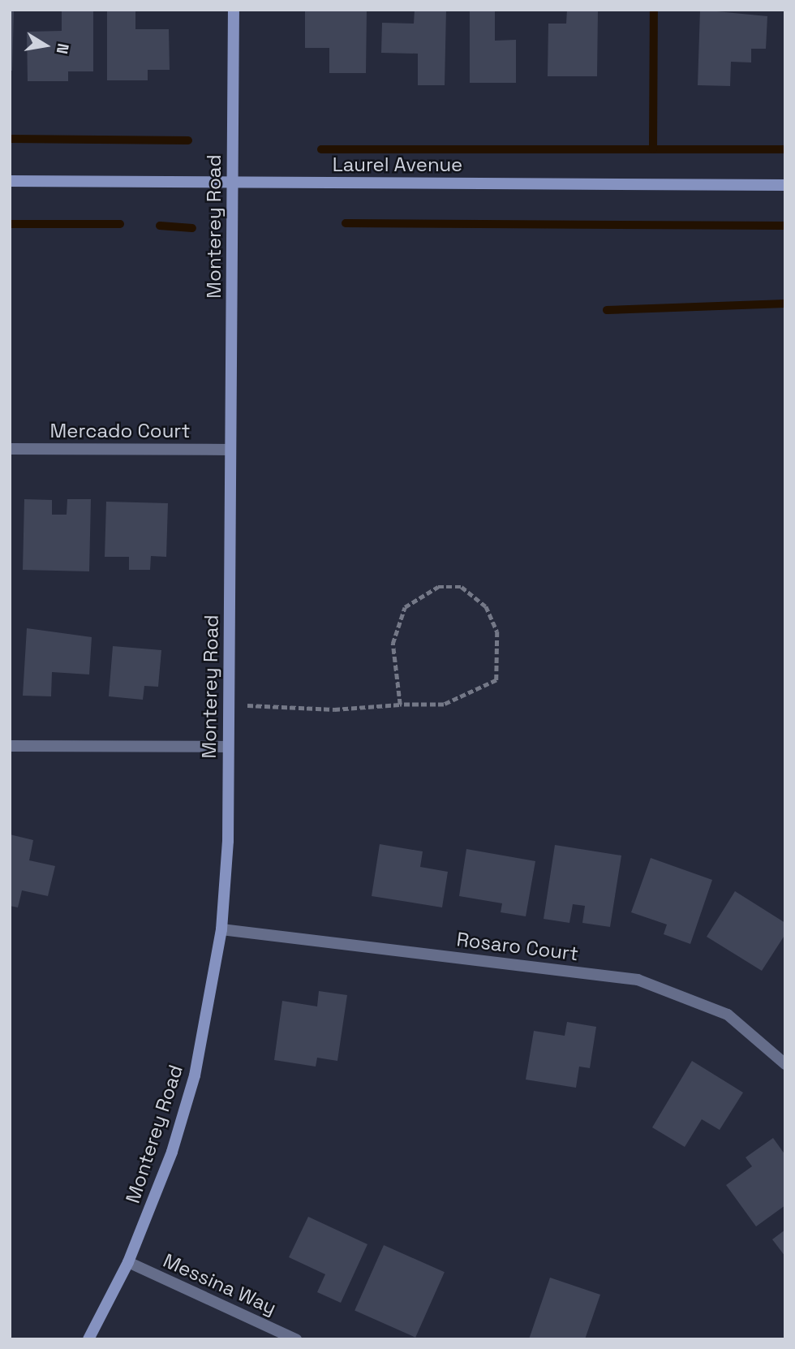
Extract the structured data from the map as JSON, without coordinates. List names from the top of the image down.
{
  "streets": {
    "street": [
      "Laurel Avenue",
      "Monterey Road",
      "Mercado Court",
      "Rosaro Court",
      "Messina Way"
    ]
  },
  "crossings": [
    ["Laurel Avenue", "Monterey Road"],
    ["Monterey Road", "Mercado Court"],
    ["Monterey Road", "Rosaro Court"],
    ["Monterey Road", "Messina Way"]
  ],
  "north": "right"
}
